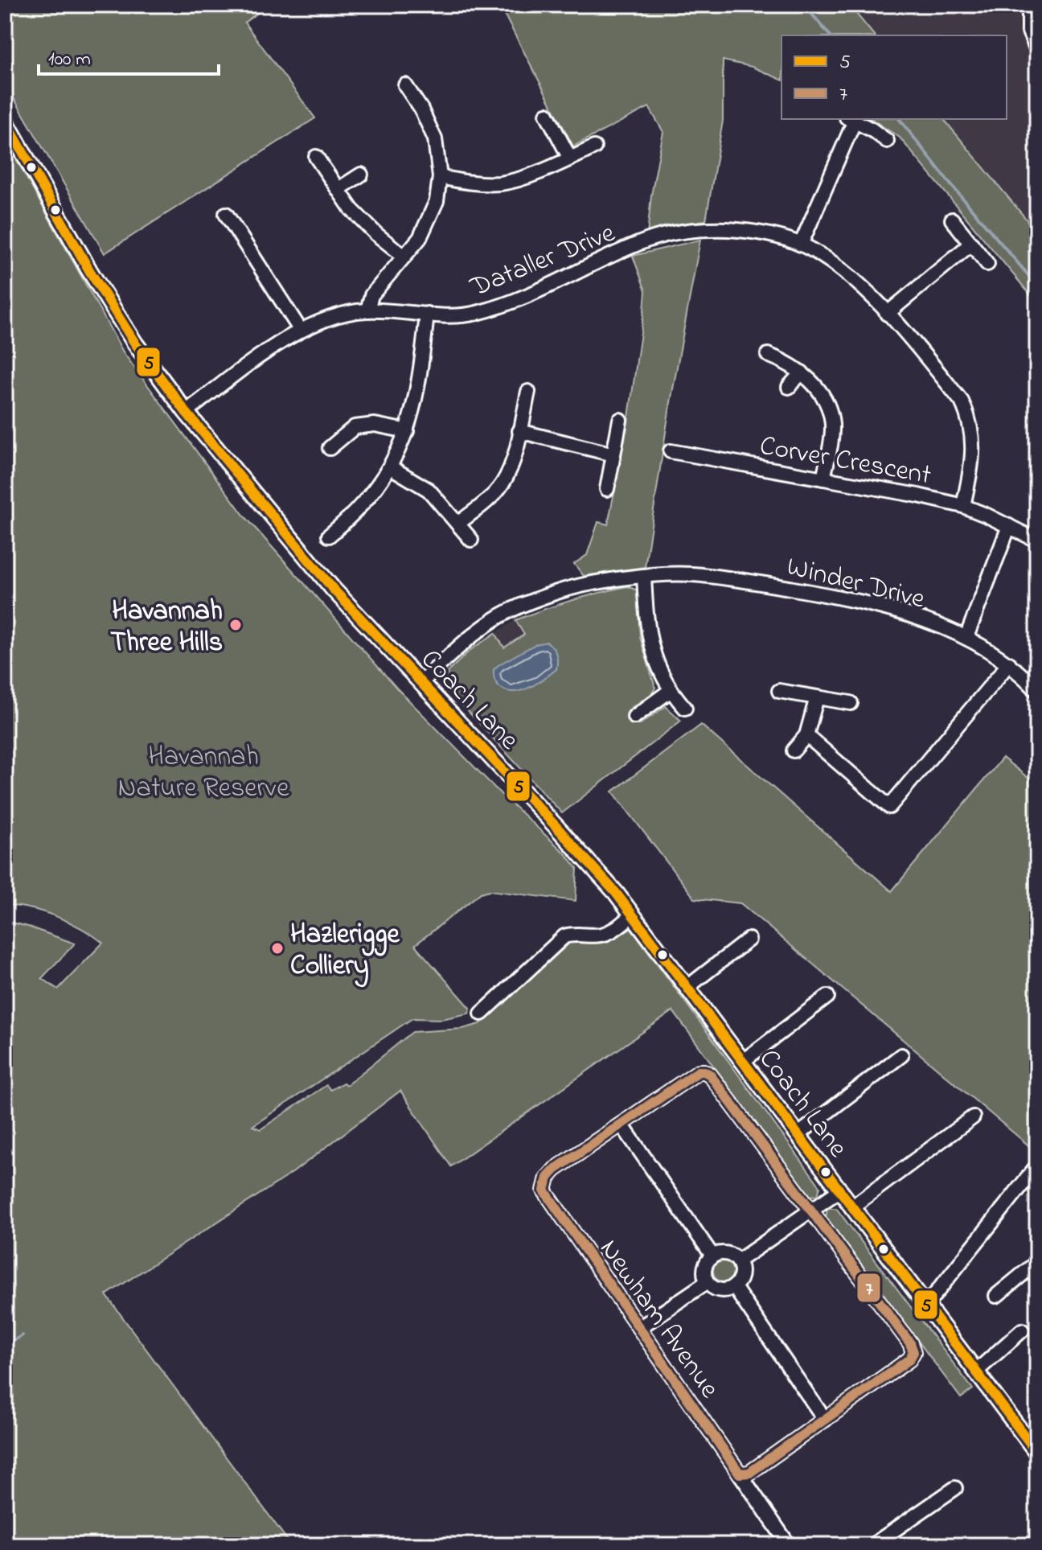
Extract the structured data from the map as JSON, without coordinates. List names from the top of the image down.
{
  "streets": {
    "street": [
      "Dataller Drive",
      "Corver Crescent",
      "Winder Drive",
      "Coach Lane",
      "Newham Avenue"
    ]
  },
  "crossings": [
    ["Dataller Drive", "Corver Crescent"],
    ["Dataller Drive", "Coach Lane"],
    ["Winder Drive", "Coach Lane"]
  ],
  "parks": ["Havannah Nature Reserve"],
  "places": ["Havannah Three Hills", "Hazlerigge Colliery"],
  "lines": ["transit line 5", "transit line 7"],
  "legend": ["5", "7"],
  "scale_bar": "100 m"
}
